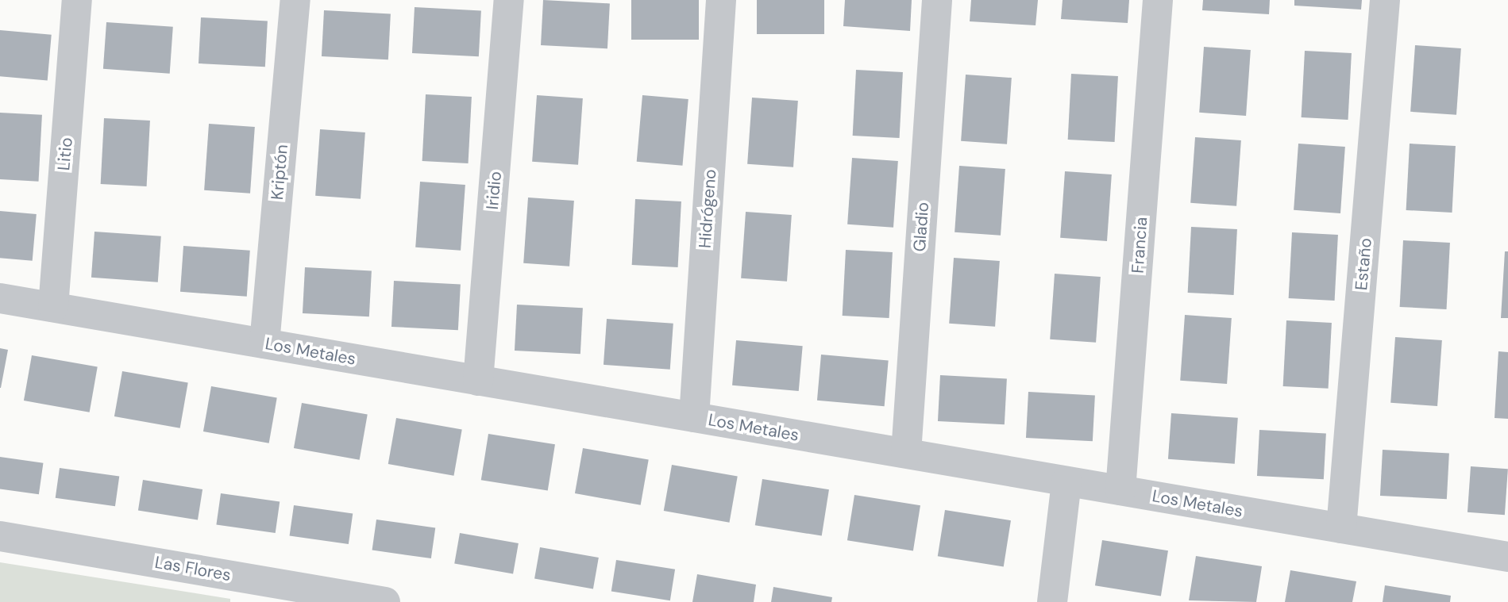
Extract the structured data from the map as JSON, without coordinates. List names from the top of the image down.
{
  "streets": {
    "street": [
      "Litio",
      "Kriptón",
      "Iridio",
      "Hidrógeno",
      "Gladio",
      "Francia",
      "Estaño",
      "Los Metales",
      "Las Flores"
    ]
  },
  "crossings": [
    ["Litio", "Los Metales"],
    ["Kriptón", "Los Metales"],
    ["Iridio", "Los Metales"],
    ["Hidrógeno", "Los Metales"],
    ["Gladio", "Los Metales"],
    ["Francia", "Los Metales"],
    ["Estaño", "Los Metales"]
  ]
}
